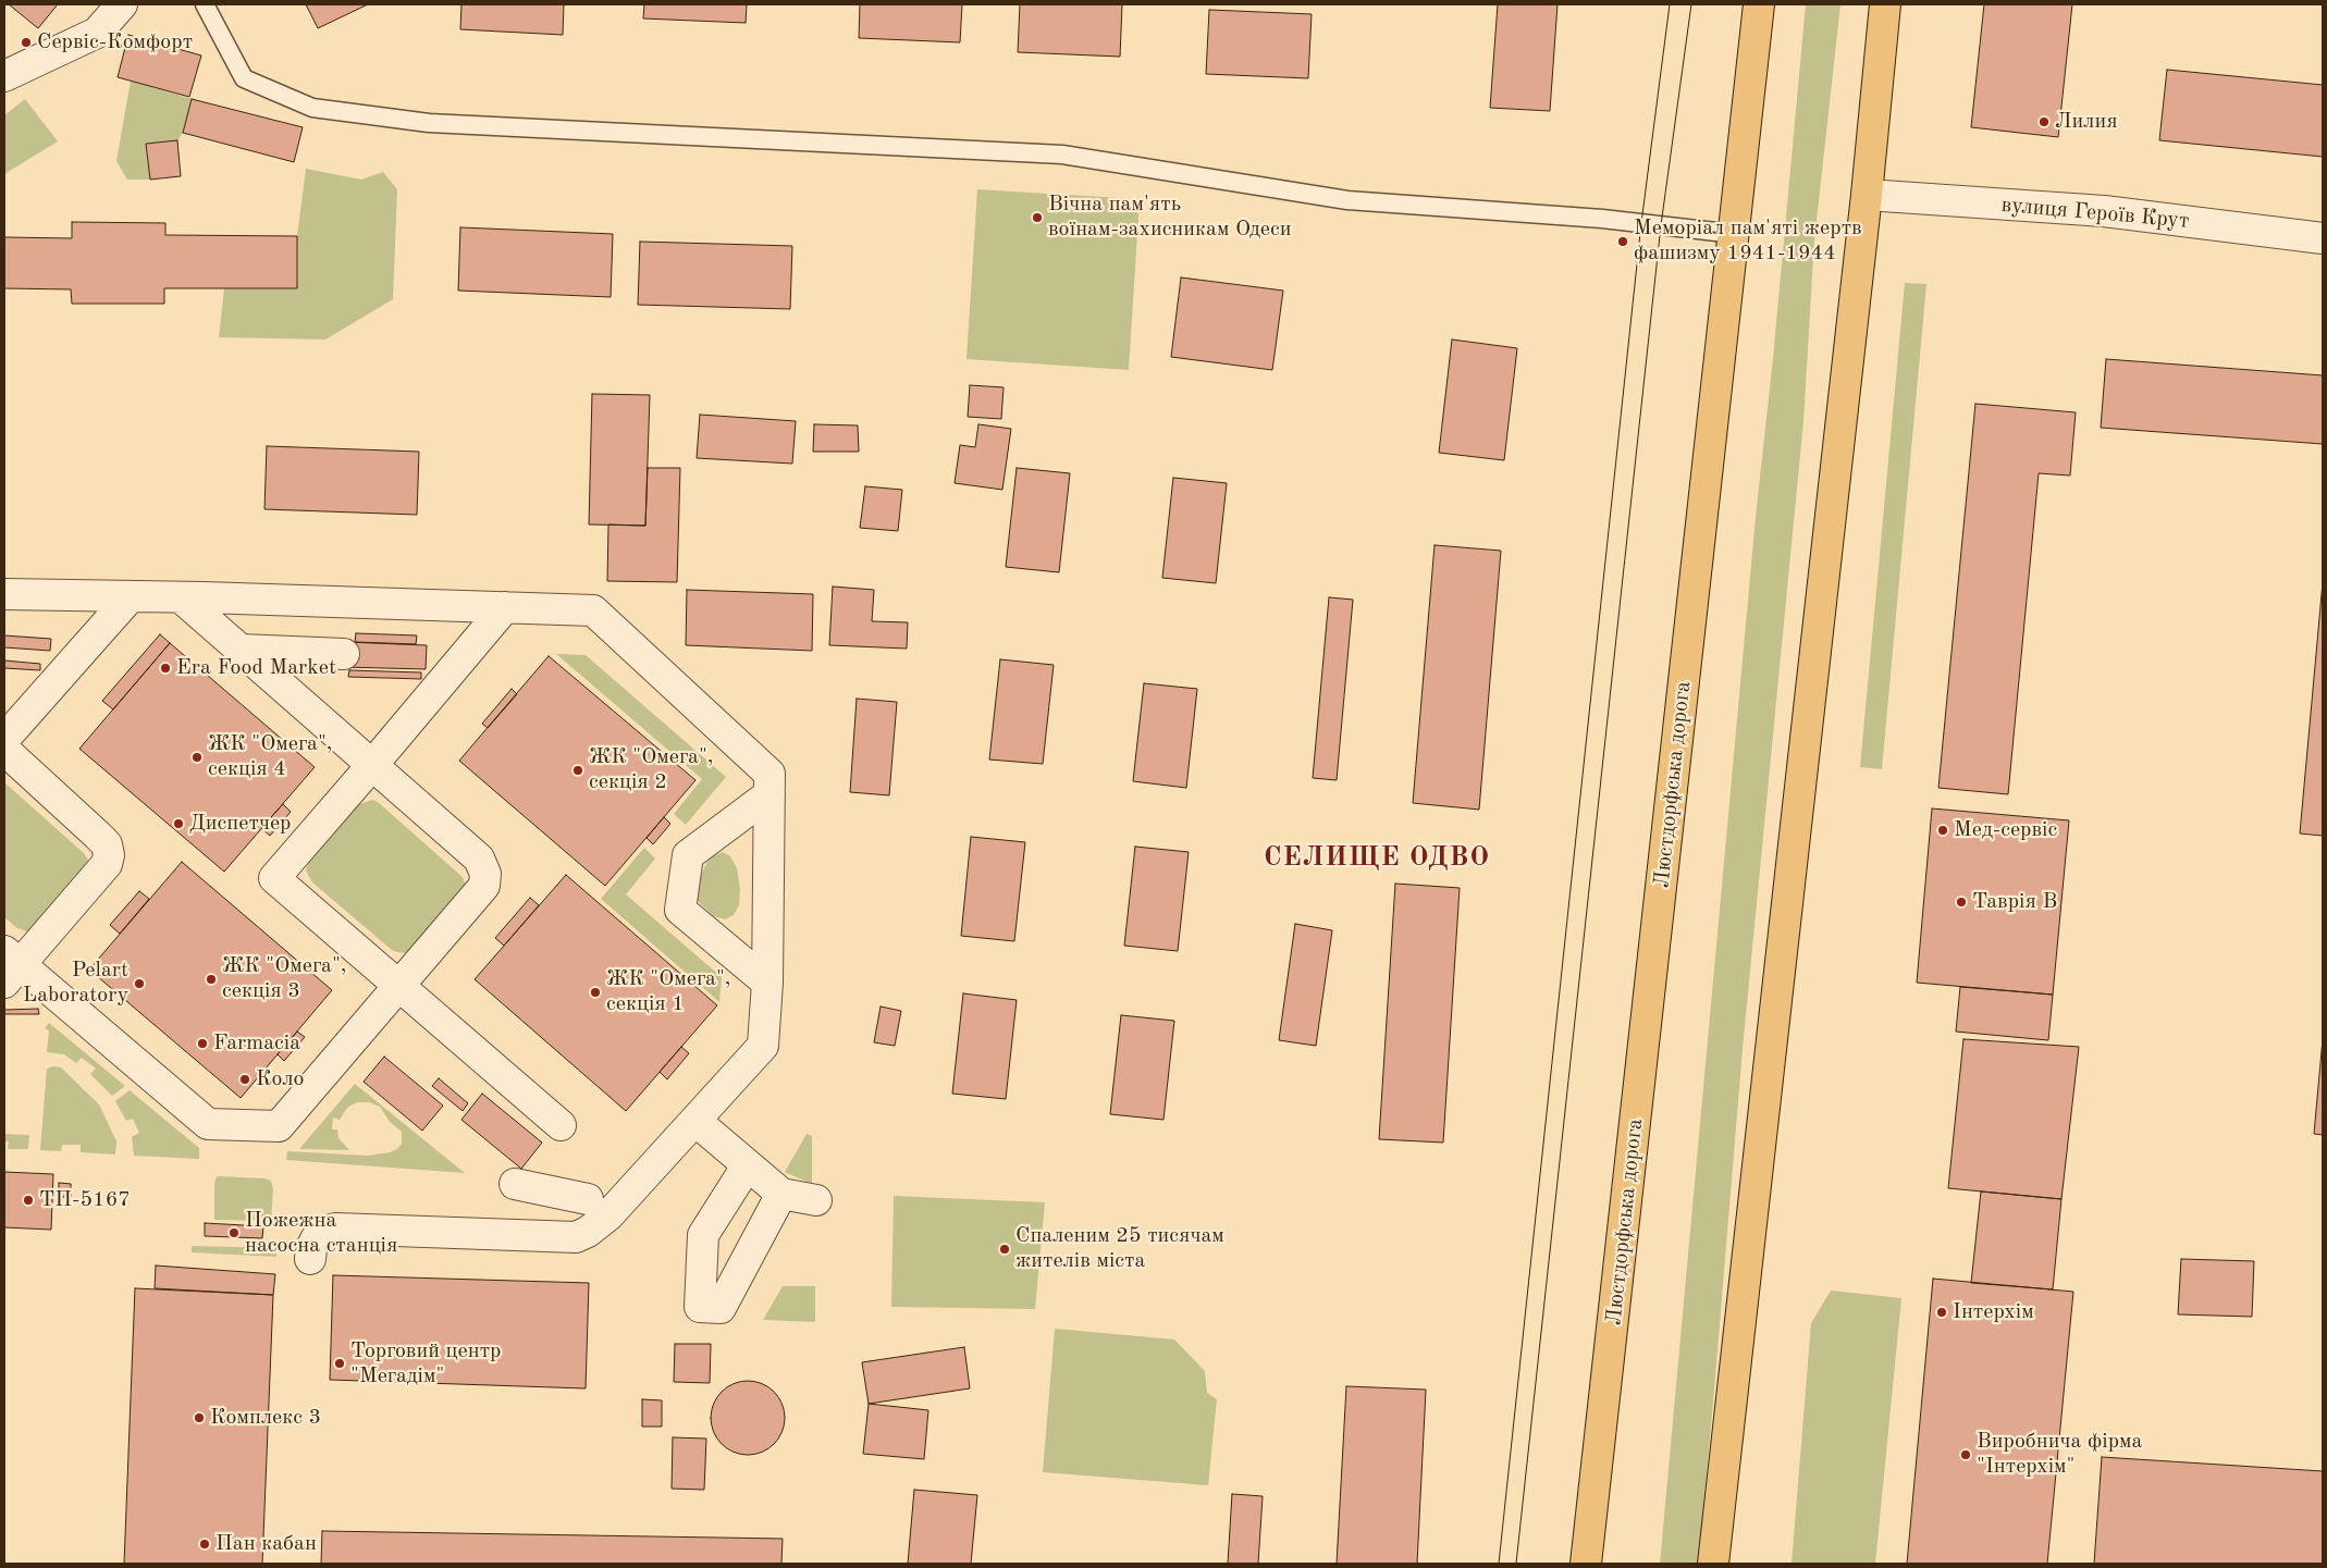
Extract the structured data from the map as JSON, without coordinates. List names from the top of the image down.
{
  "streets": {
    "main road": ["Люстдорфська дорога"],
    "street": ["вулиця Героїв Крут"]
  },
  "districts": ["СЕЛИЩЕ ОДВО"],
  "places": [
    "Сервіс-Комфорт",
    "Лилия",
    "Вічна пам'ять воїнам-захисникам Одеси",
    "Меморіал пам'яті жертв фашизму 1941-1944",
    "Era Food Market",
    "ЖК \"Омега\", секція 4",
    "ЖК \"Омега\", секція 2",
    "Диспетчер",
    "Мед-сервіс",
    "Таврія В",
    "ЖК \"Омега\", секція 3",
    "Pelart Laboratory",
    "ЖК \"Омега\", секція 1",
    "Farmacia",
    "Коло",
    "ТП-5167",
    "Пожежна насосна станція",
    "Спаленим 25 тисячам жителів міста",
    "Інтерхім",
    "Торговий центр \"Мегадім\"",
    "Комплекс 3",
    "Виробнича фірма \"Інтерхім\"",
    "Пан кабан"
  ]
}
